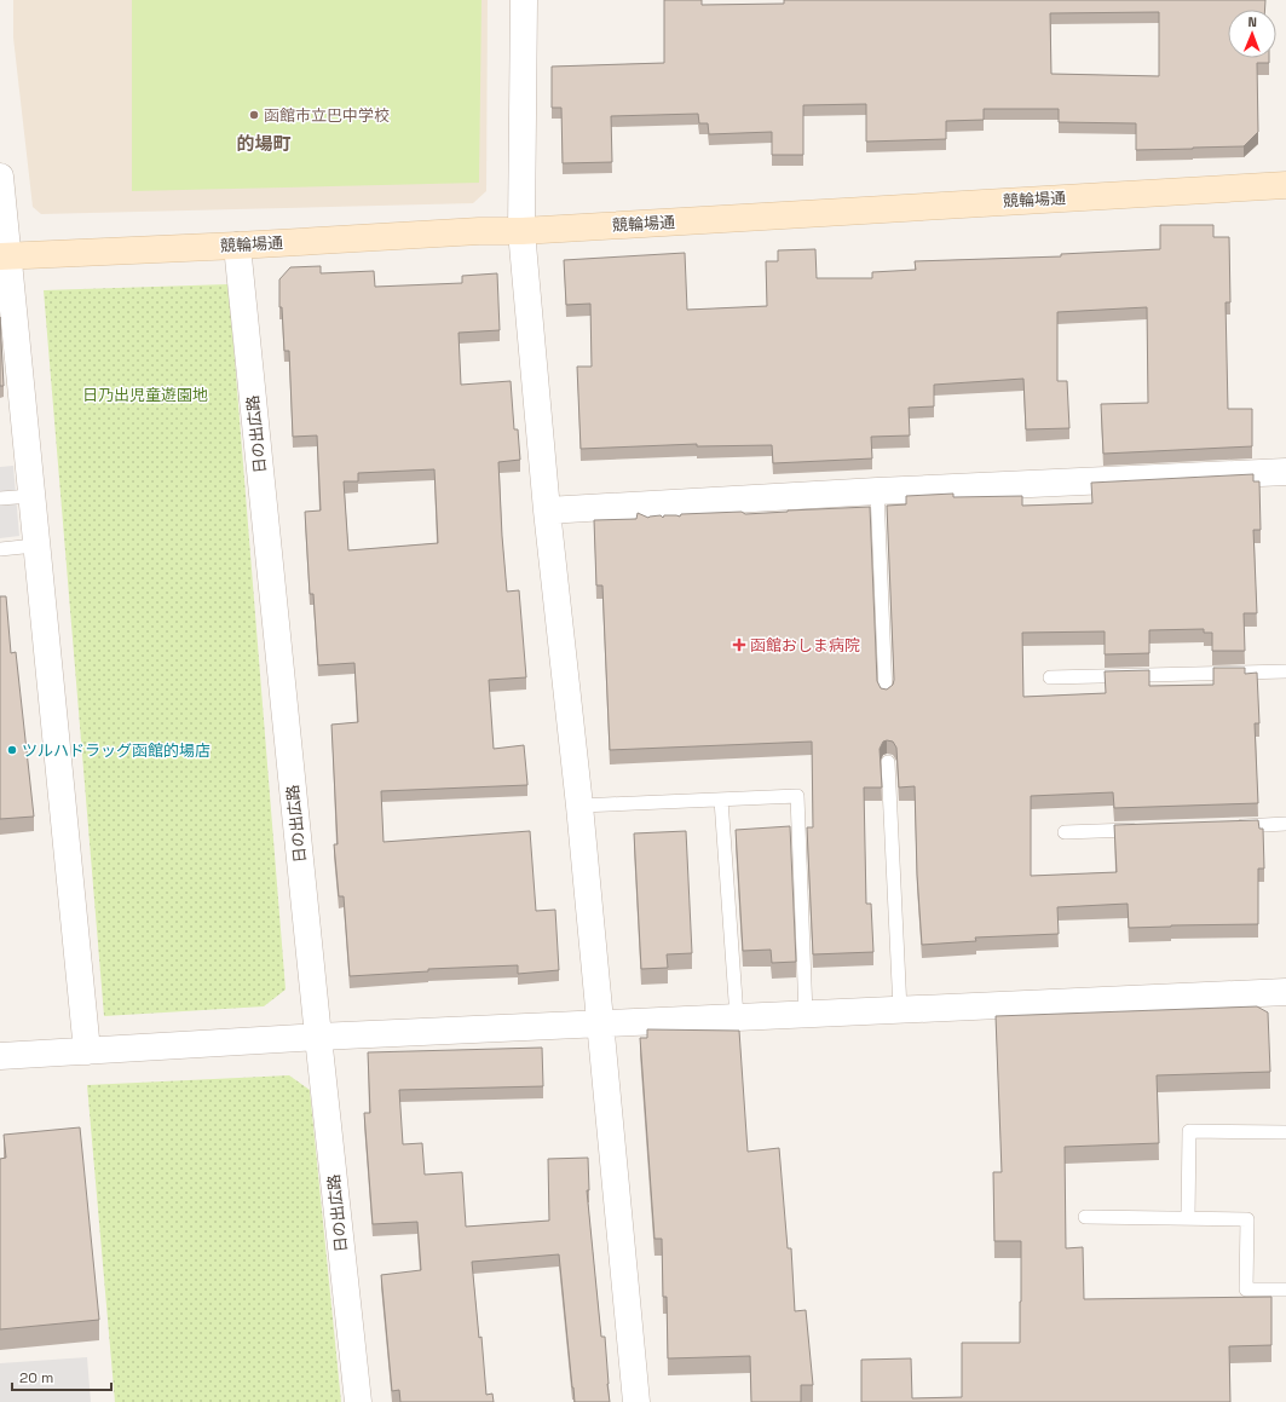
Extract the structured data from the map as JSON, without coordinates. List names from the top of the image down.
{
  "streets": {
    "street": ["競輪場通", "日の出広路"]
  },
  "crossings": [
    ["競輪場通", "日の出広路"]
  ],
  "districts": ["的場町"],
  "parks": ["日乃出児童遊園地"],
  "places": {
    "other": ["函館市立巴中学校", "ツルハドラッグ函館的場店"],
    "health": ["函館おしま病院"]
  },
  "scale_bar": "20 m",
  "north": "top"
}
